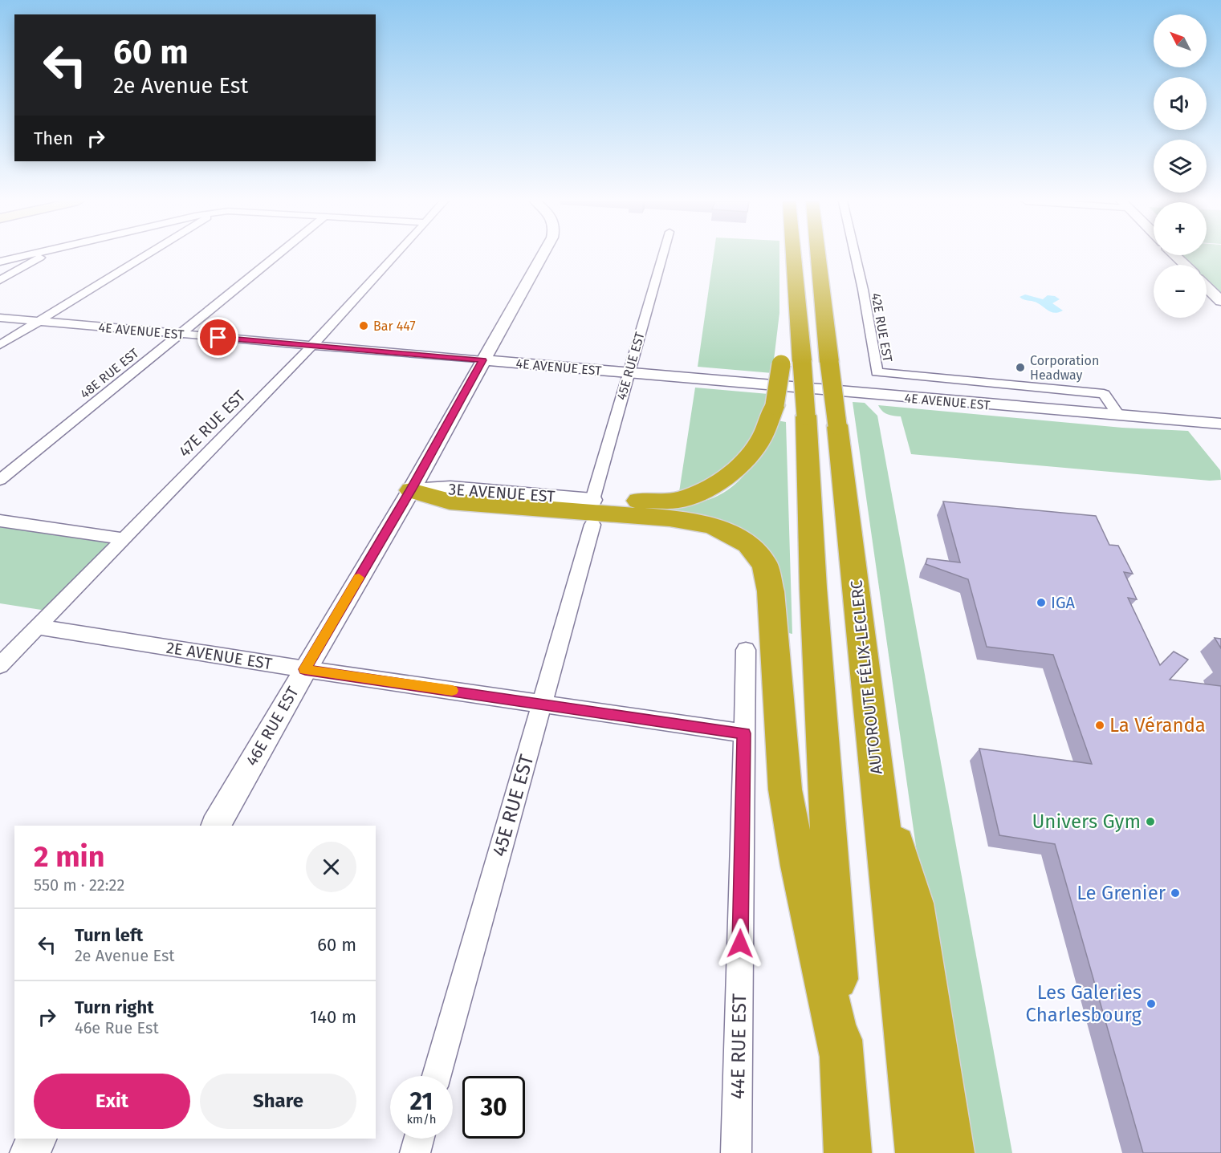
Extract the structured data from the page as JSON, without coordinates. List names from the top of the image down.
{
  "streets": {
    "highway": ["AUTOROUTE FÉLIX-LECLERC"],
    "street": [
      "42E RUE EST",
      "4E AVENUE EST",
      "45E RUE EST",
      "48E RUE EST",
      "47E RUE EST",
      "3E AVENUE EST",
      "2E AVENUE EST",
      "46E RUE EST",
      "44E RUE EST"
    ]
  },
  "crossings": [
    ["42E RUE EST", "4E AVENUE EST"],
    ["4E AVENUE EST", "45E RUE EST"],
    ["4E AVENUE EST", "48E RUE EST"],
    ["4E AVENUE EST", "47E RUE EST"],
    ["4E AVENUE EST", "46E RUE EST"],
    ["45E RUE EST", "3E AVENUE EST"],
    ["45E RUE EST", "2E AVENUE EST"],
    ["47E RUE EST", "2E AVENUE EST"],
    ["3E AVENUE EST", "46E RUE EST"],
    ["2E AVENUE EST", "46E RUE EST"],
    ["2E AVENUE EST", "44E RUE EST"]
  ],
  "places": [
    "Bar 447",
    "Corporation Headway",
    "IGA",
    "La Véranda",
    "Univers Gym",
    "Le Grenier",
    "Les Galeries Charlesbourg"
  ],
  "north": "top left",
  "page": {
    "map_buttons": ["+", "−"],
    "turn": ["60 m", "2e Avenue Est"],
    "then": "Then",
    "heading": ["2 min", "550 m · 22:22"],
    "list": [
      {
        "name": "Turn left",
        "note": "2e Avenue Est",
        "value": "60 m"
      },
      {
        "name": "Turn right",
        "note": "46e Rue Est",
        "value": "140 m"
      }
    ],
    "buttons": ["Exit", "Share"],
    "speed": "21 km/h",
    "limit": "30"
  }
}
